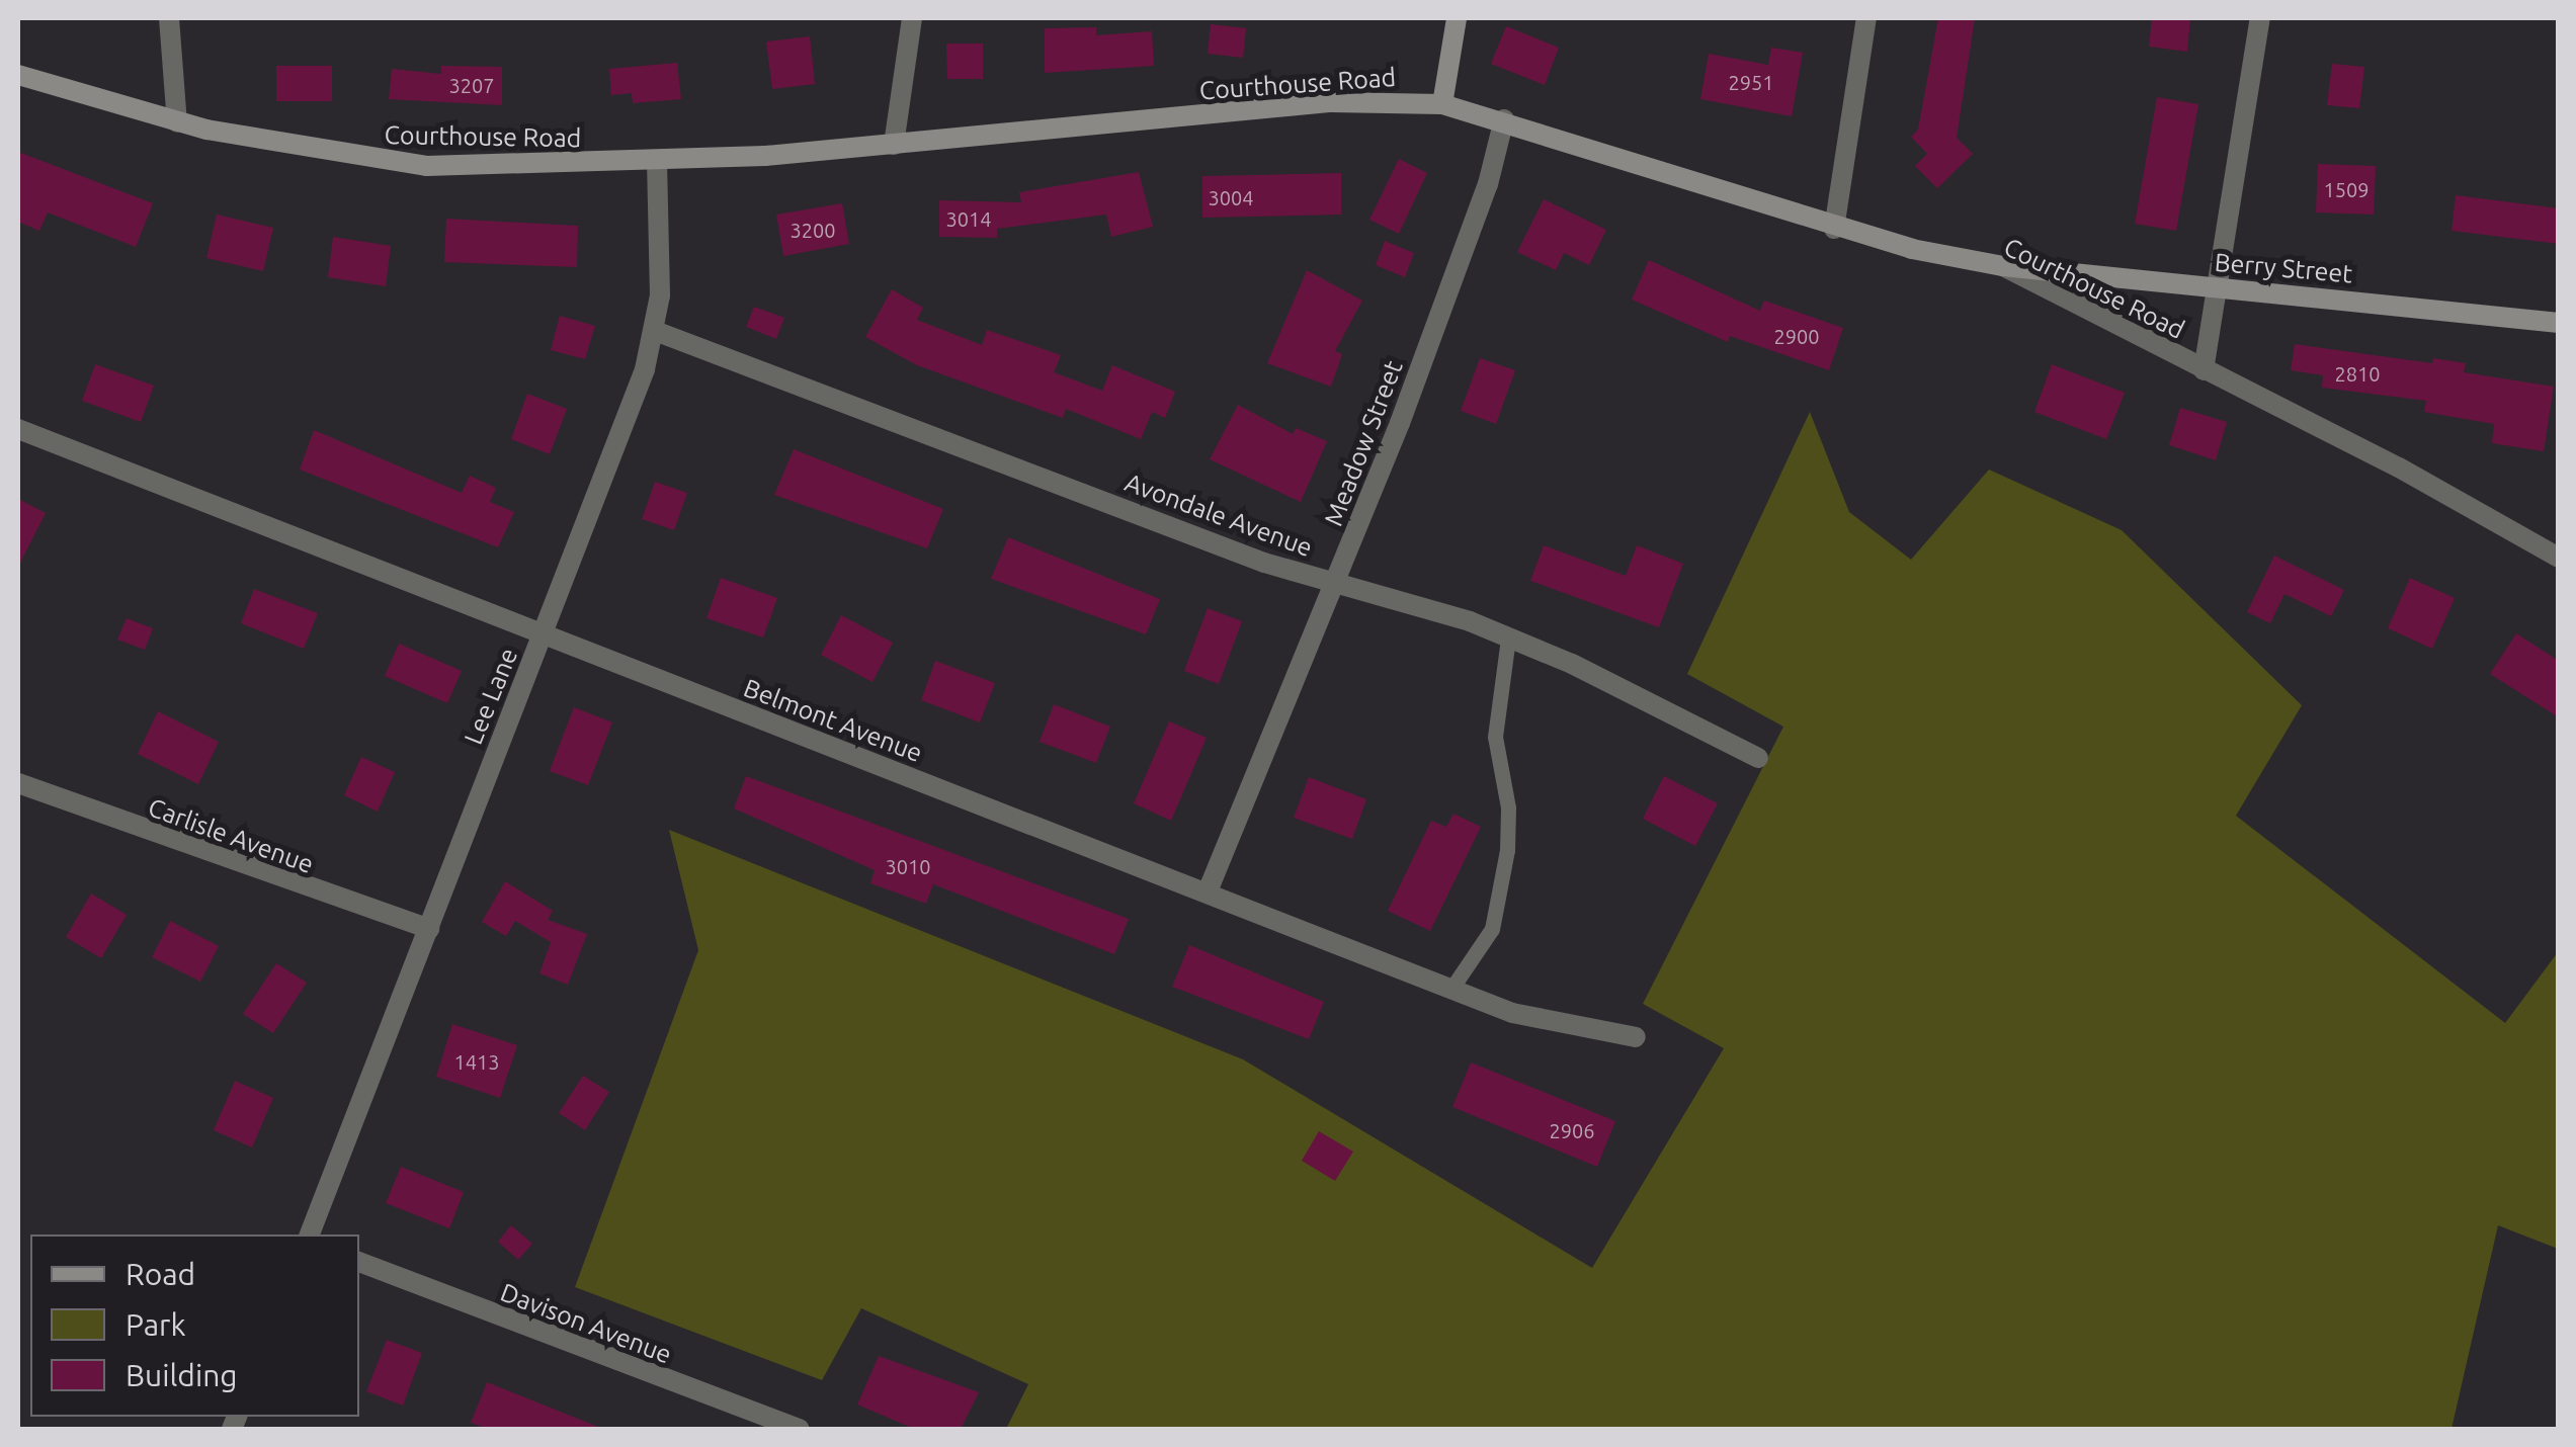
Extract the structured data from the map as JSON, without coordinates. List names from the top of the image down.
{
  "streets": {
    "street": [
      "Courthouse Road",
      "Berry Street",
      "Meadow Street",
      "Avondale Avenue",
      "Lee Lane",
      "Belmont Avenue",
      "Carlisle Avenue",
      "Davison Avenue"
    ]
  },
  "crossings": [
    ["Courthouse Road", "Berry Street"],
    ["Courthouse Road", "Meadow Street"],
    ["Courthouse Road", "Lee Lane"],
    ["Meadow Street", "Avondale Avenue"],
    ["Meadow Street", "Belmont Avenue"],
    ["Avondale Avenue", "Lee Lane"],
    ["Lee Lane", "Belmont Avenue"],
    ["Lee Lane", "Carlisle Avenue"]
  ],
  "house_numbers": [
    "2951",
    "3207",
    "1509",
    "3004",
    "3014",
    "3200",
    "2900",
    "2810",
    "3010",
    "1413",
    "2906"
  ],
  "legend": ["Road", "Park", "Building"]
}
